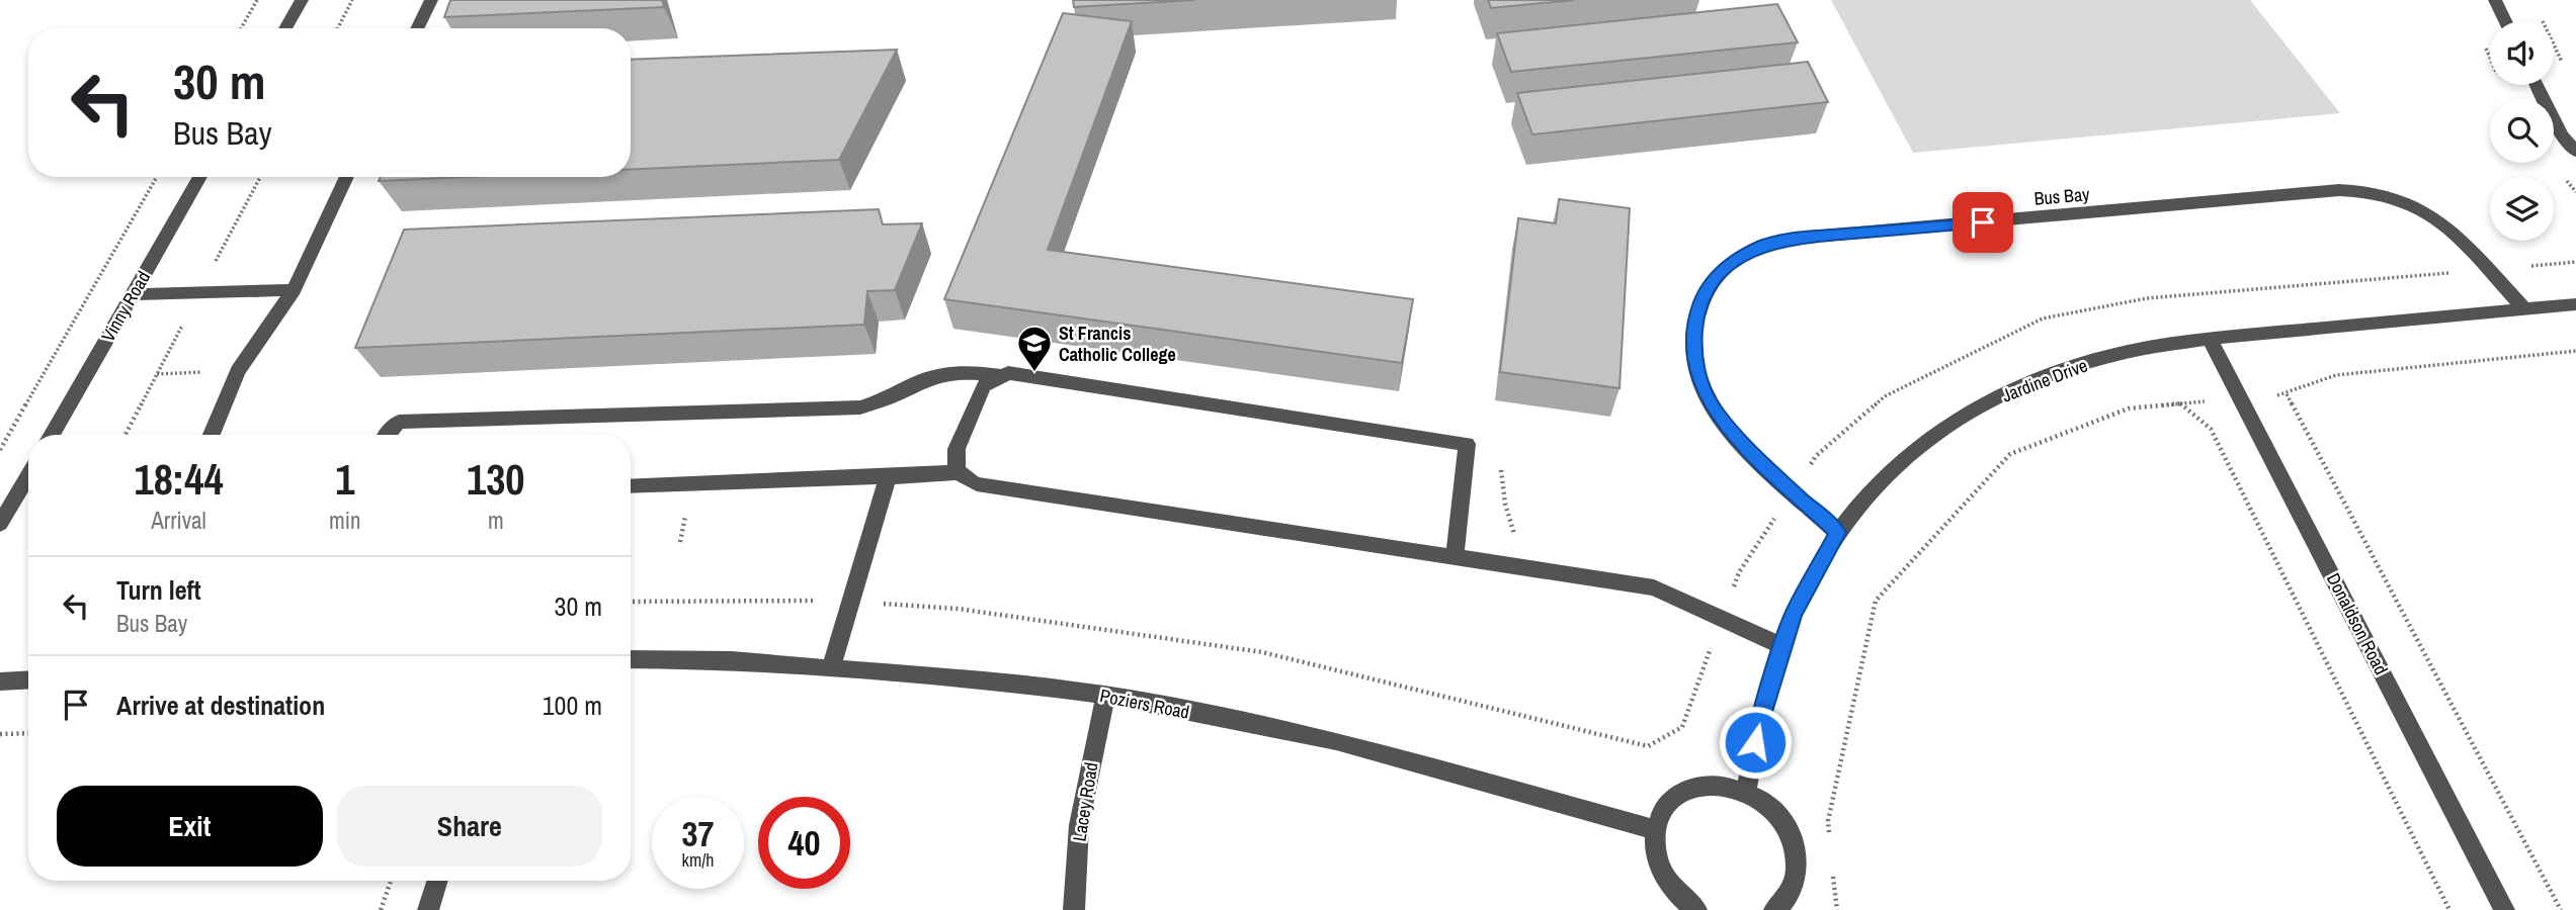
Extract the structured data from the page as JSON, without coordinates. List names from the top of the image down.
{
  "streets": {
    "street": [
      "Bus Bay",
      "Vinny Road",
      "Jardine Drive",
      "Donaldson Road",
      "Poziers Road",
      "Lacey Road"
    ]
  },
  "crossings": [
    ["Bus Bay", "Jardine Drive"],
    ["Jardine Drive", "Donaldson Road"],
    ["Poziers Road", "Lacey Road"]
  ],
  "places": {
    "school or university": ["St Francis Catholic College"]
  },
  "page": {
    "turn": ["30 m", "Bus Bay"],
    "eta": [
      "18:44",
      "Arrival",
      "1",
      "min",
      "130",
      "m"
    ],
    "list": [
      {
        "name": "Turn left",
        "note": "Bus Bay",
        "value": "30 m"
      },
      {
        "name": "Arrive at destination",
        "value": "100 m"
      }
    ],
    "buttons": ["Exit", "Share"],
    "speed": "37 km/h",
    "limit": "40"
  }
}
